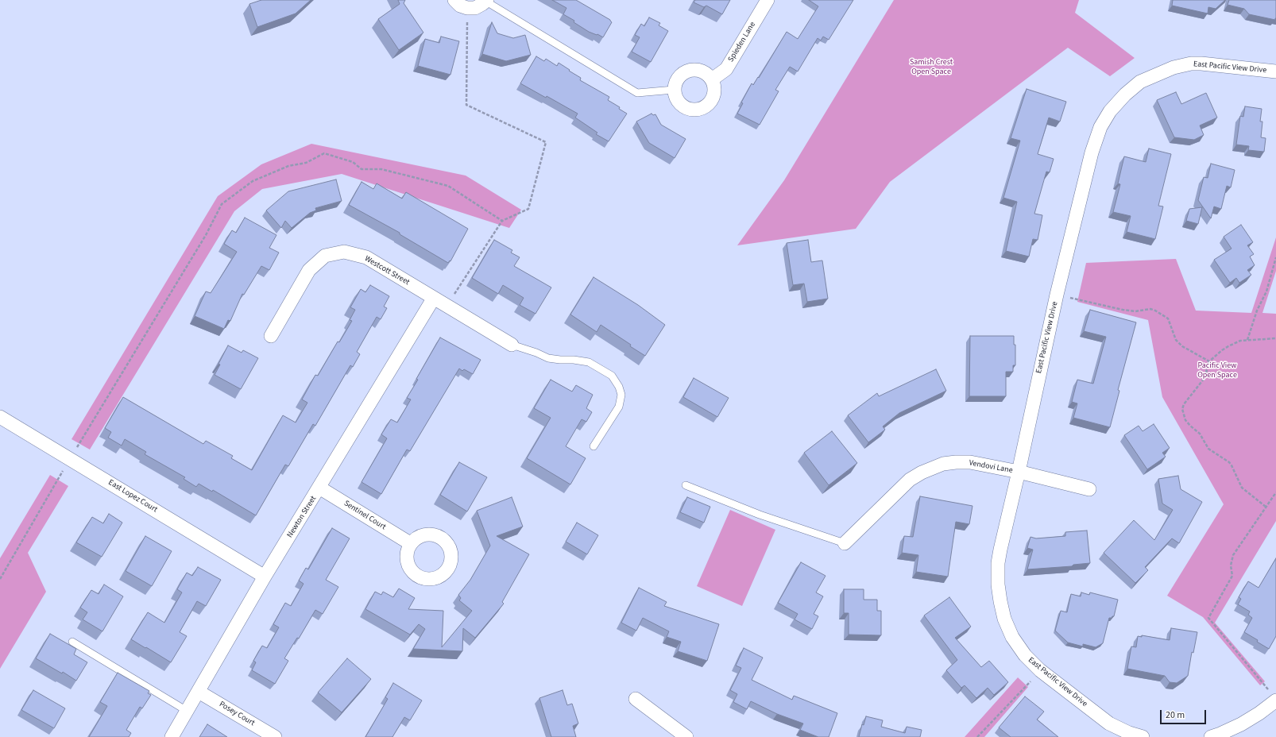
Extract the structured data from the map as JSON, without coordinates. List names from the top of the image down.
{
  "streets": {
    "street": [
      "Spieden Lane",
      "East Pacific View Drive",
      "Westcott Street",
      "Vendovi Lane",
      "East Lopez Court",
      "Sentinel Court",
      "Newton Street",
      "Posey Court"
    ]
  },
  "crossings": [
    ["East Pacific View Drive", "Vendovi Lane"],
    ["Westcott Street", "Newton Street"],
    ["East Lopez Court", "Newton Street"],
    ["Sentinel Court", "Newton Street"],
    ["Newton Street", "Posey Court"]
  ],
  "parks": ["Samish Crest Open Space", "Pacific View Open Space"],
  "scale_bar": "20 m"
}
